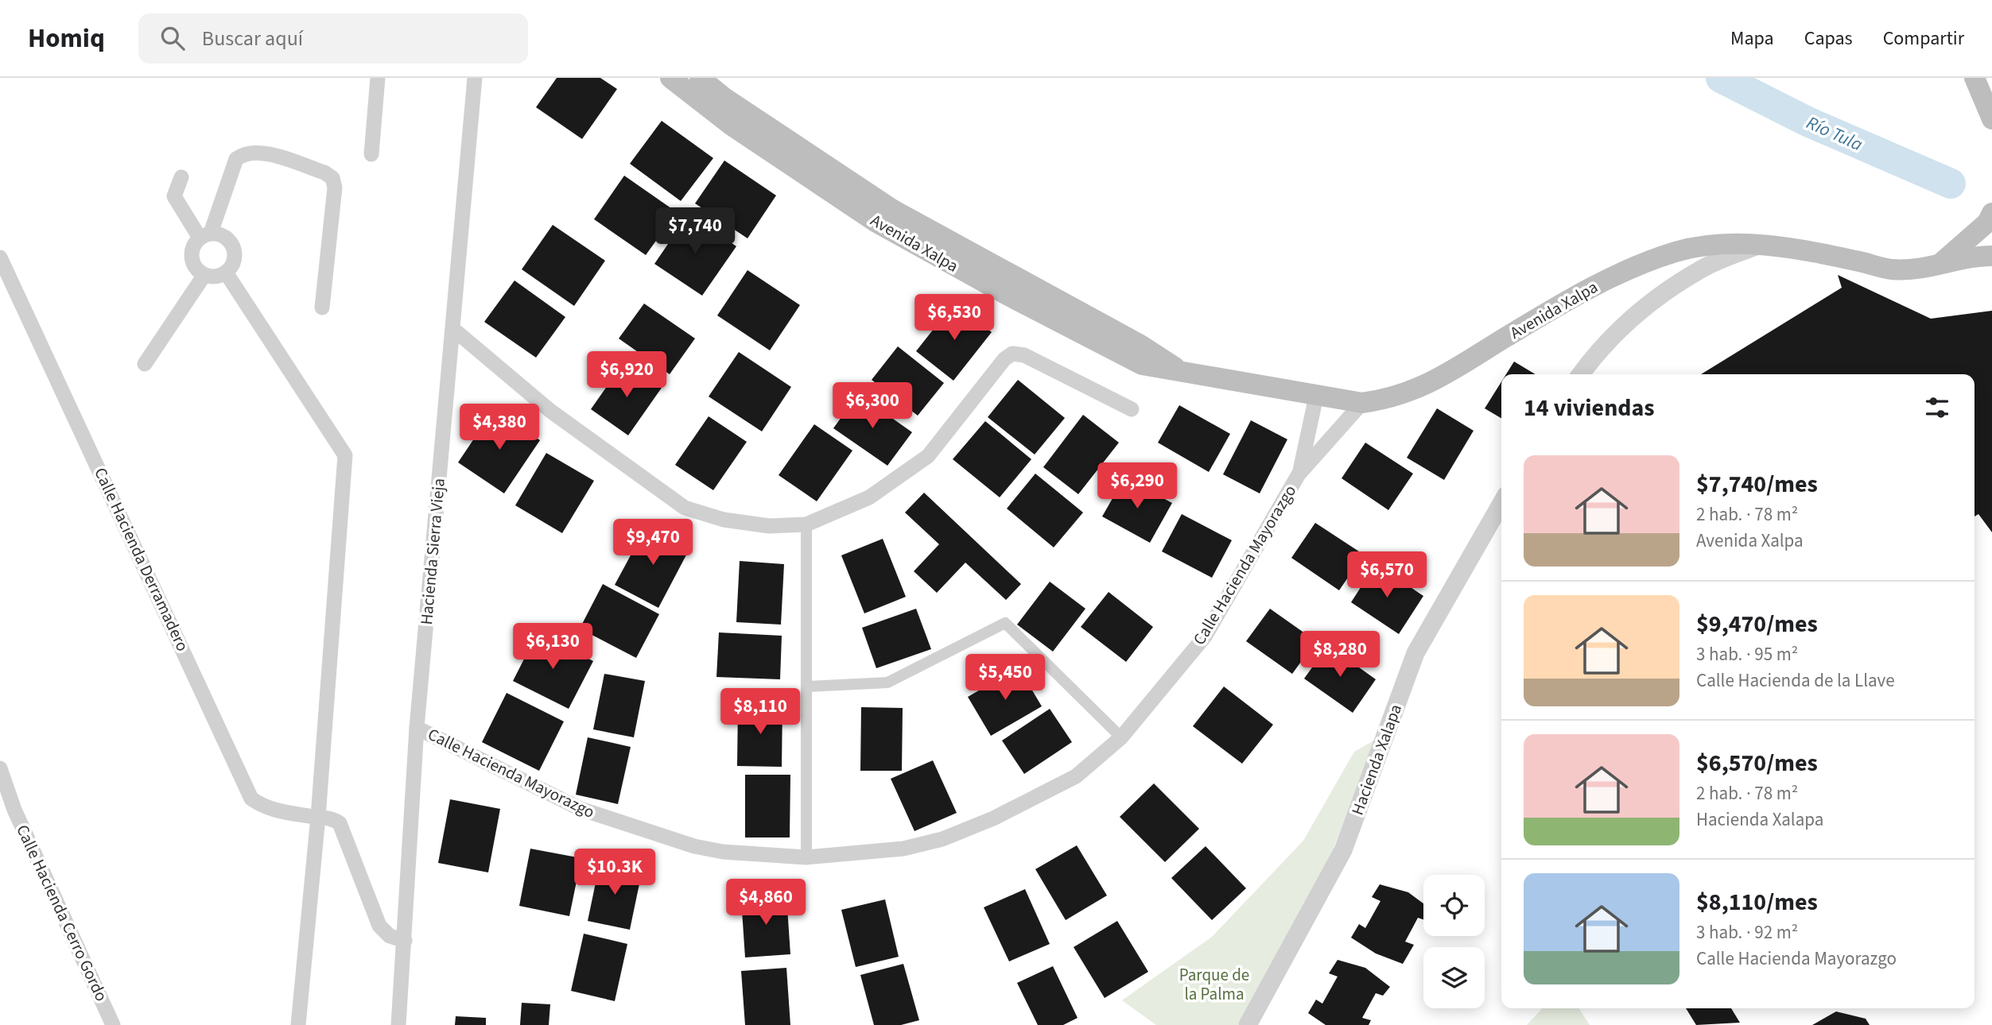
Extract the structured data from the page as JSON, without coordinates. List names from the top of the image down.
{
  "streets": {
    "main road": ["Avenida Xalpa"],
    "street": [
      "Hacienda Sierra Vieja",
      "Calle Hacienda Derramadero",
      "Calle Hacienda Mayorazgo",
      "Hacienda Xalapa",
      "Calle Hacienda Cerro Gordo"
    ]
  },
  "crossings": [
    ["Avenida Xalpa", "Calle Hacienda Mayorazgo"],
    ["Hacienda Sierra Vieja", "Calle Hacienda Derramadero"],
    ["Hacienda Sierra Vieja", "Calle Hacienda Mayorazgo"]
  ],
  "water": ["Río Tula"],
  "parks": ["Parque de la Palma"],
  "page": {
    "header": "Homiq",
    "search": "Buscar aquí",
    "nav": ["Mapa", "Capas", "Compartir"],
    "price": [
      "$7,740",
      "$6,530",
      "$6,920",
      "$6,300",
      "$4,380",
      "$6,290",
      "$9,470",
      "$6,570",
      "$6,130",
      "$8,280",
      "$5,450",
      "$8,110",
      "$10.3K",
      "$4,860"
    ],
    "heading": "14 viviendas",
    "list": [
      {
        "name": "$7,740/mes",
        "note": "2 hab. · 78 m² · Avenida Xalpa"
      },
      {
        "name": "$9,470/mes",
        "note": "3 hab. · 95 m² · Calle Hacienda de la Llave"
      },
      {
        "name": "$6,570/mes",
        "note": "2 hab. · 78 m² · Hacienda Xalapa"
      },
      {
        "name": "$8,110/mes",
        "note": "3 hab. · 92 m² · Calle Hacienda Mayorazgo"
      }
    ]
  }
}
